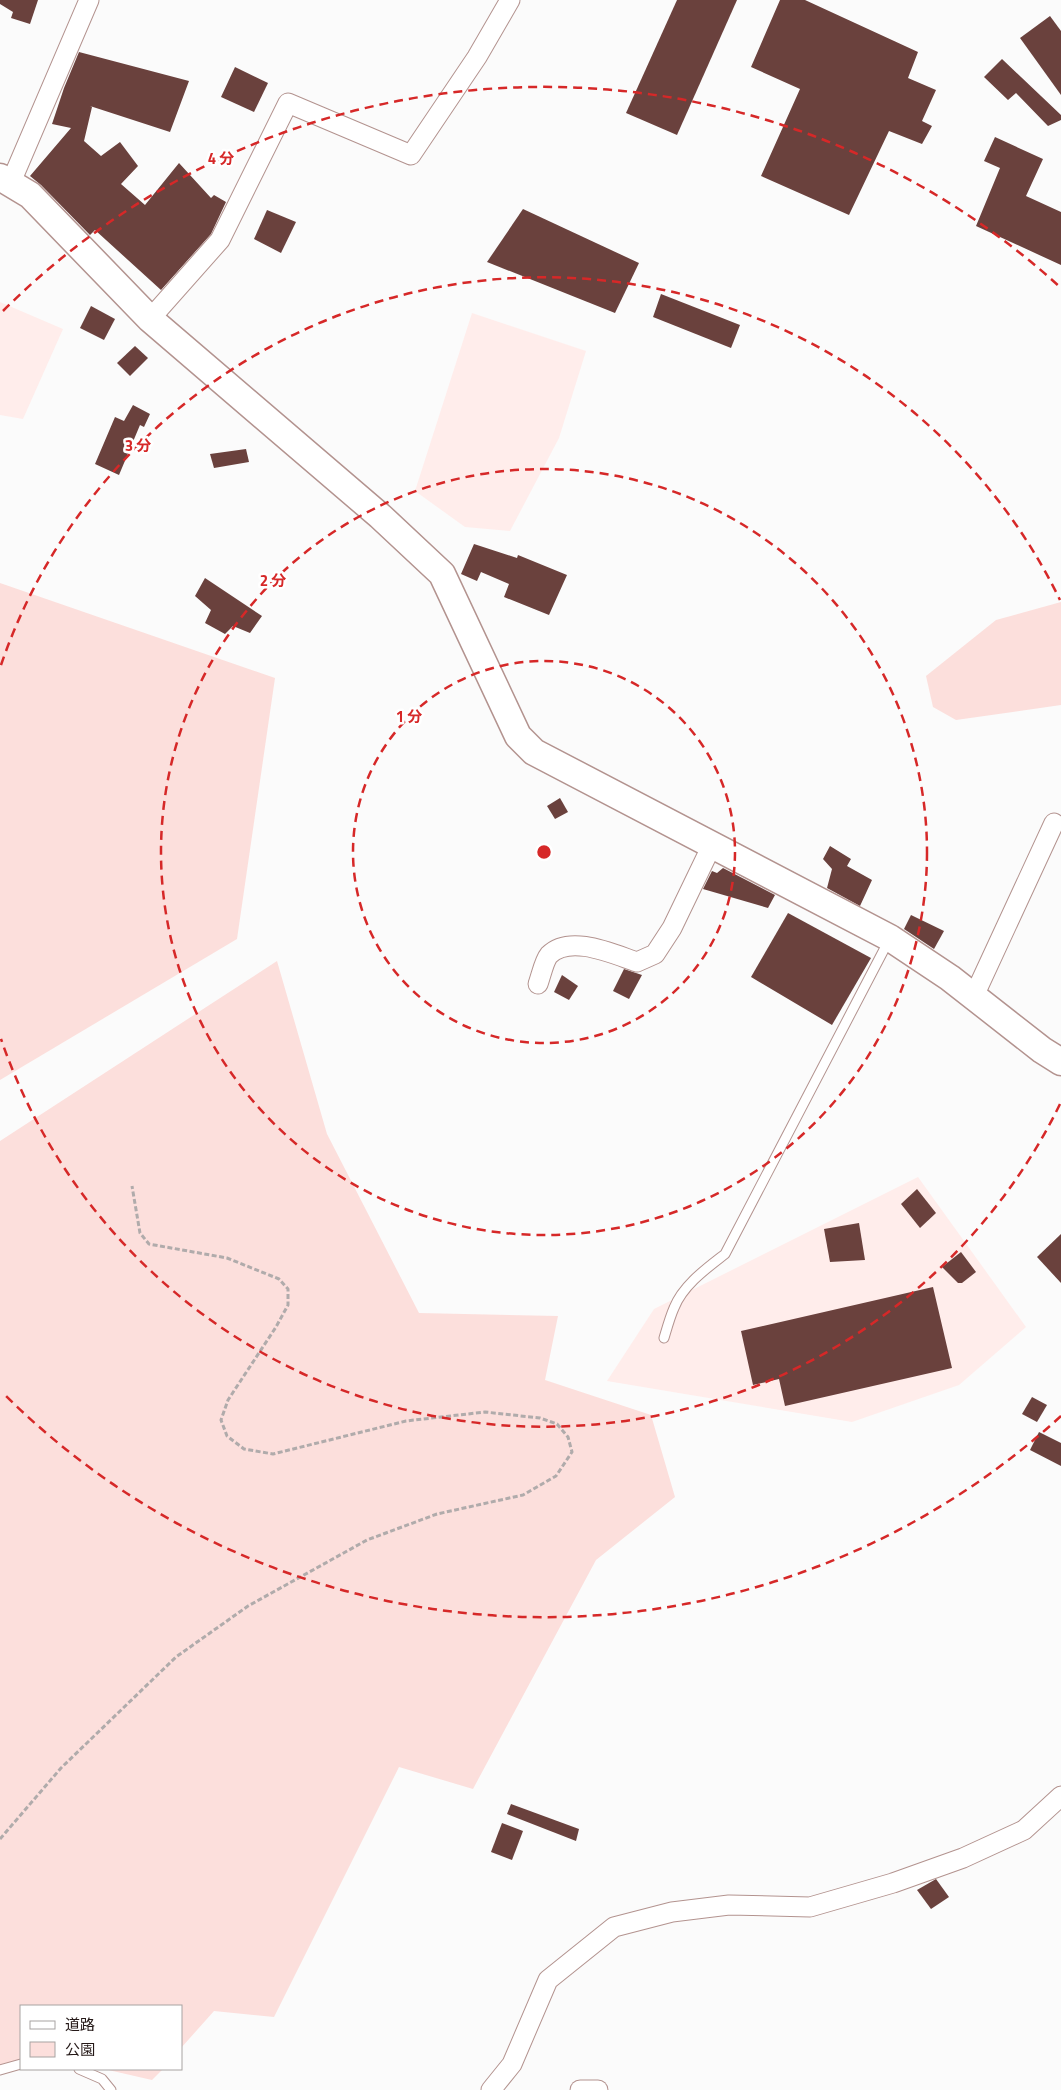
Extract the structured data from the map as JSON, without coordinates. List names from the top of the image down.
{
  "legend": ["道路", "公園"],
  "rings": [
    "4 分",
    "3 分",
    "2 分",
    "1 分"
  ]
}
